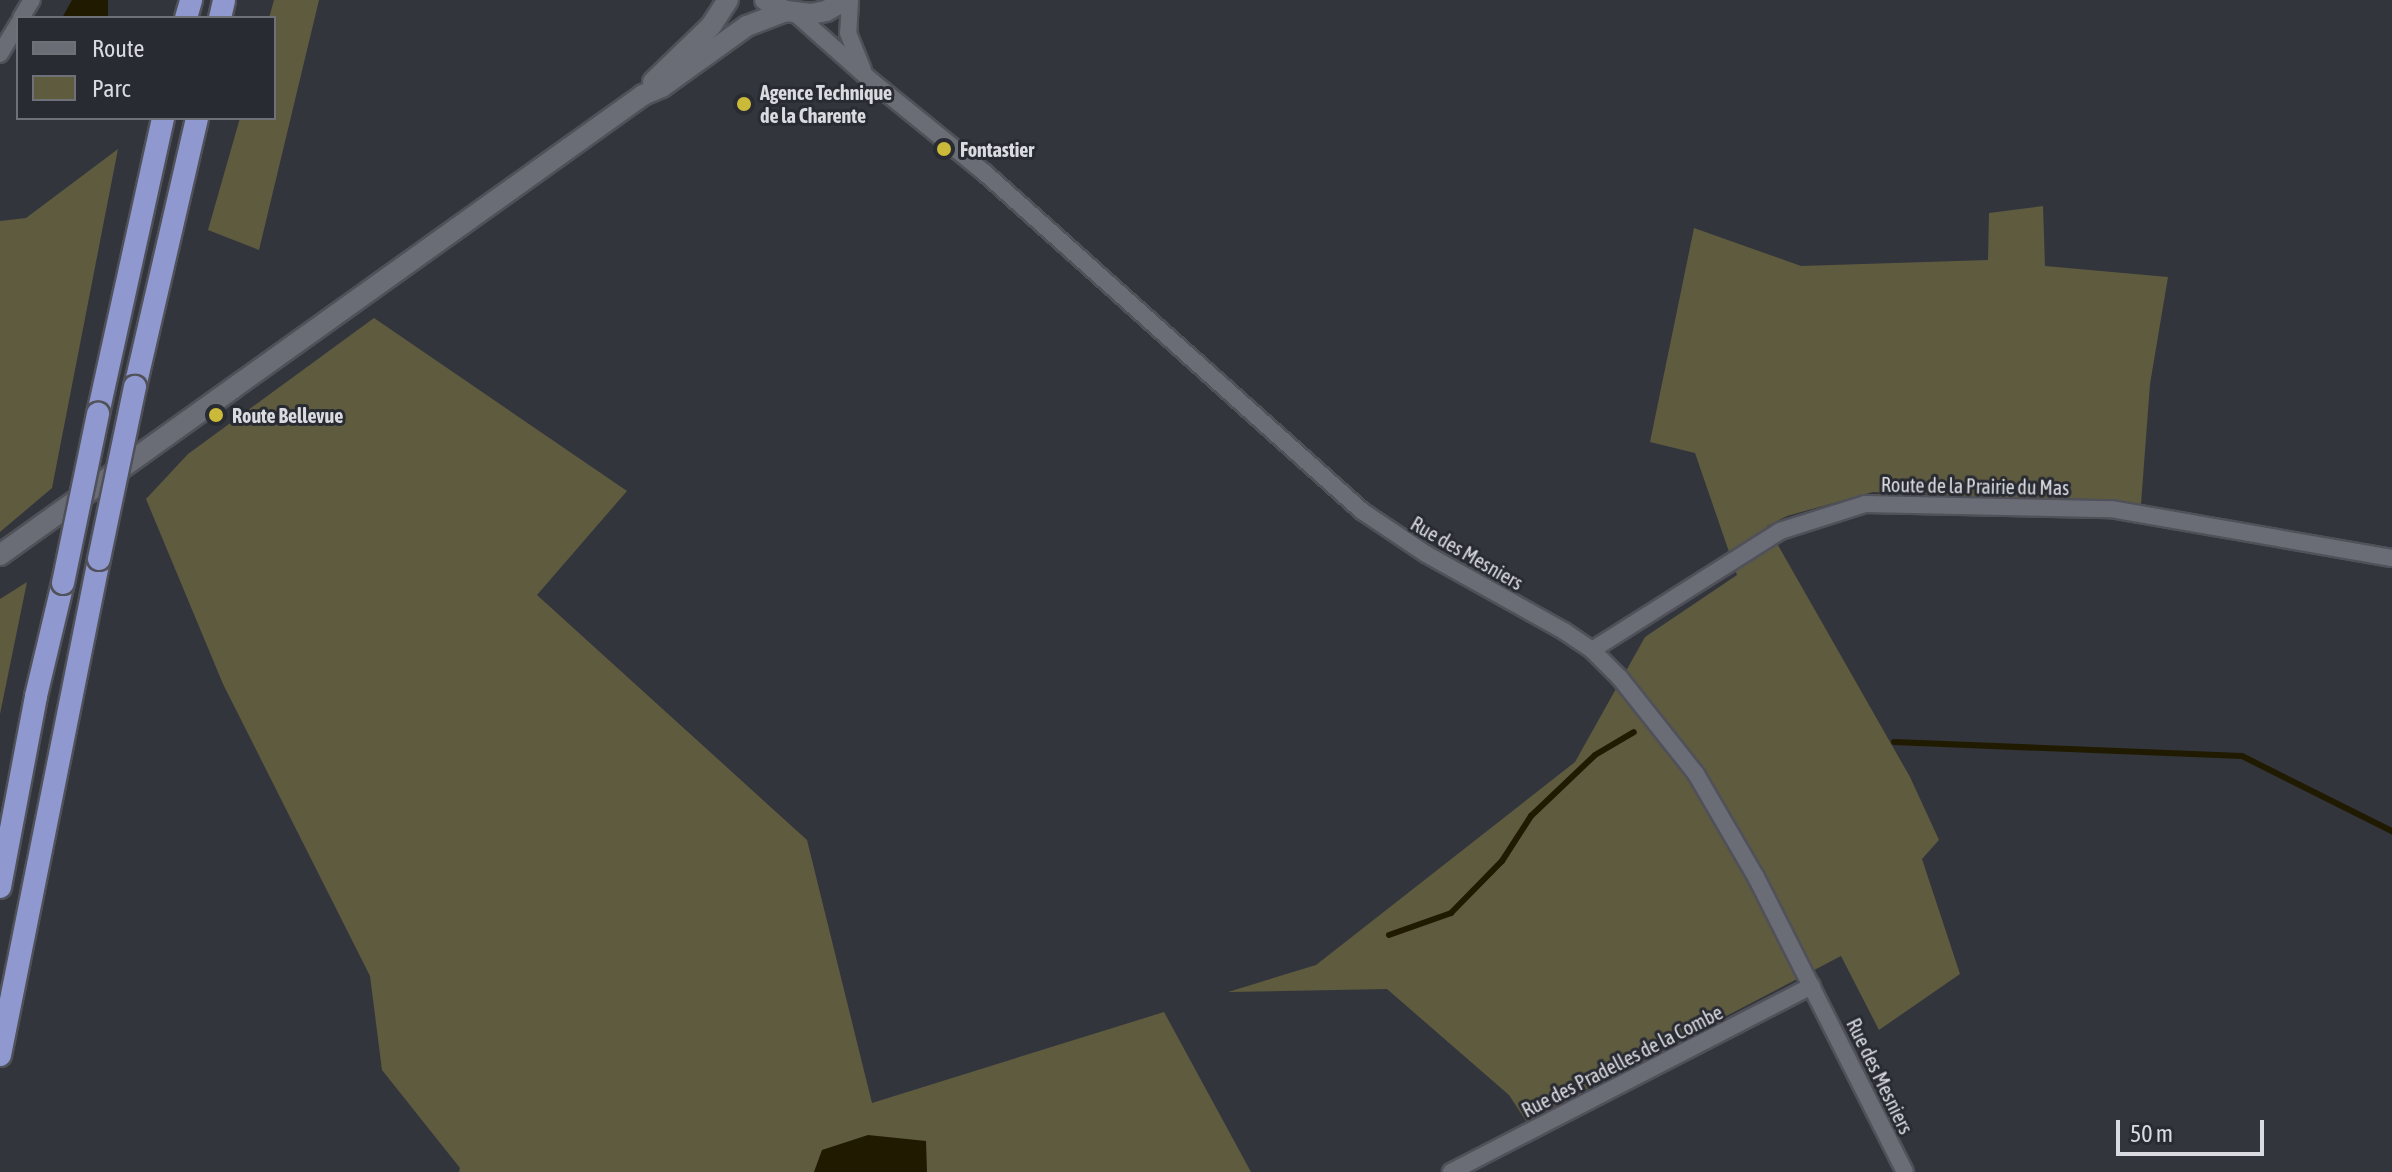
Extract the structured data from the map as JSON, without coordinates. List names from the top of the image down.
{
  "streets": {
    "street": ["Route de la Prairie du Mas", "Rue des Mesniers", "Rue des Pradelles de la Combe"]
  },
  "crossings": [
    ["Route de la Prairie du Mas", "Rue des Mesniers"],
    ["Rue des Mesniers", "Rue des Pradelles de la Combe"]
  ],
  "places": ["Agence Technique de la Charente", "Fontastier", "Route Bellevue"],
  "legend": ["Route", "Parc"],
  "scale_bar": "50 m"
}
